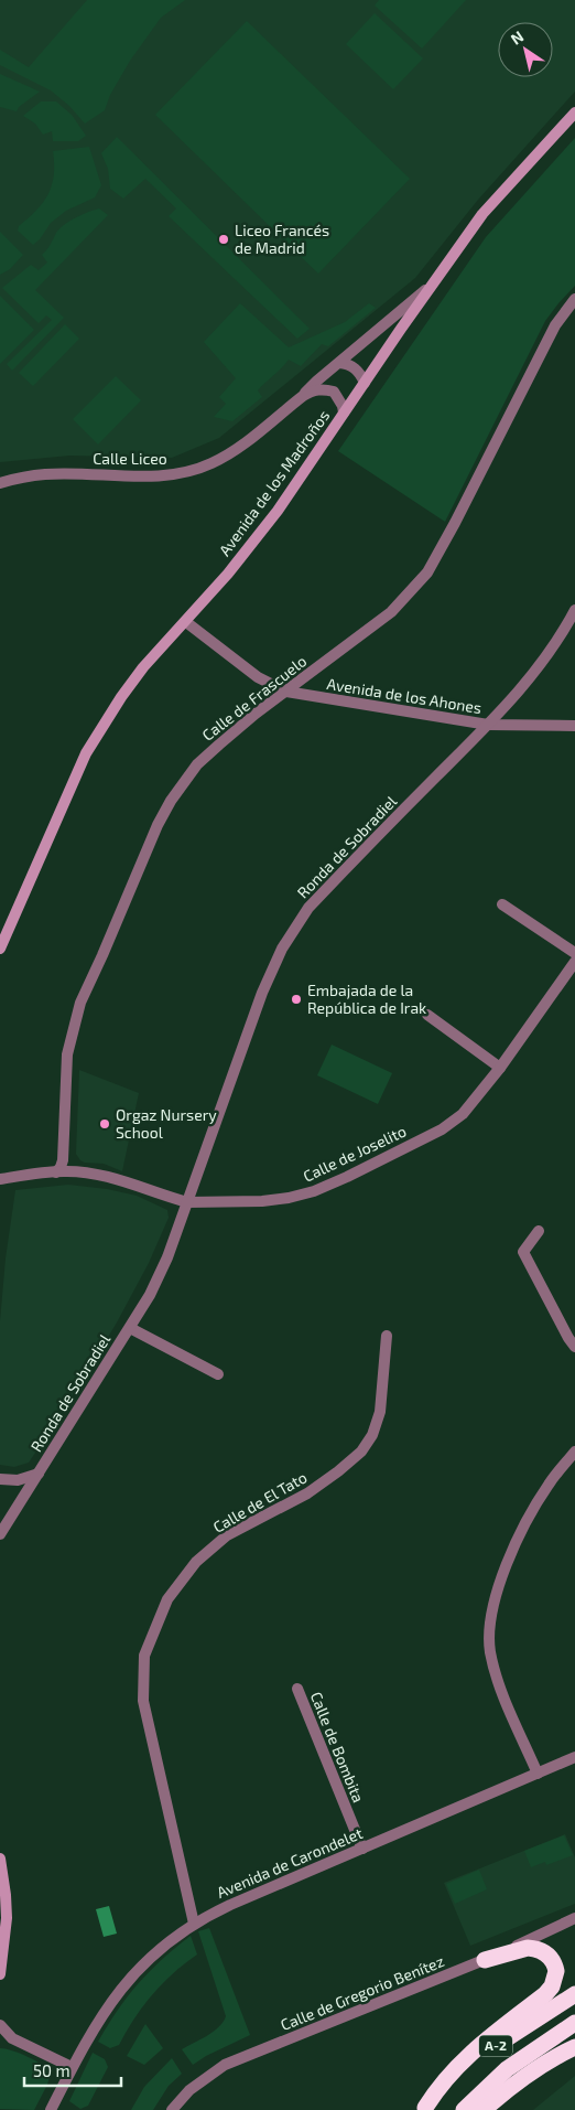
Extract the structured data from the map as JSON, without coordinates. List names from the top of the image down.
{
  "streets": {
    "highway": ["A-2"],
    "street": [
      "Calle Liceo",
      "Avenida de los Madroños",
      "Avenida de los Ahones",
      "Calle de Frascuelo",
      "Ronda de Sobradiel",
      "Calle de Joselito",
      "Calle de El Tato",
      "Calle de Bombita",
      "Avenida de Carondelet",
      "Calle de Gregorio Benítez"
    ]
  },
  "crossings": [
    ["Calle Liceo", "Avenida de los Madroños"],
    ["Avenida de los Madroños", "Avenida de los Ahones"],
    ["Avenida de los Ahones", "Calle de Frascuelo"],
    ["Avenida de los Ahones", "Ronda de Sobradiel"],
    ["Calle de Frascuelo", "Calle de Joselito"],
    ["Ronda de Sobradiel", "Calle de Joselito"],
    ["Calle de El Tato", "Avenida de Carondelet"],
    ["Calle de Bombita", "Avenida de Carondelet"]
  ],
  "places": ["Liceo Francés de Madrid", "Embajada de la República de Irak", "Orgaz Nursery School"],
  "scale_bar": "50 m",
  "north": "top left"
}
